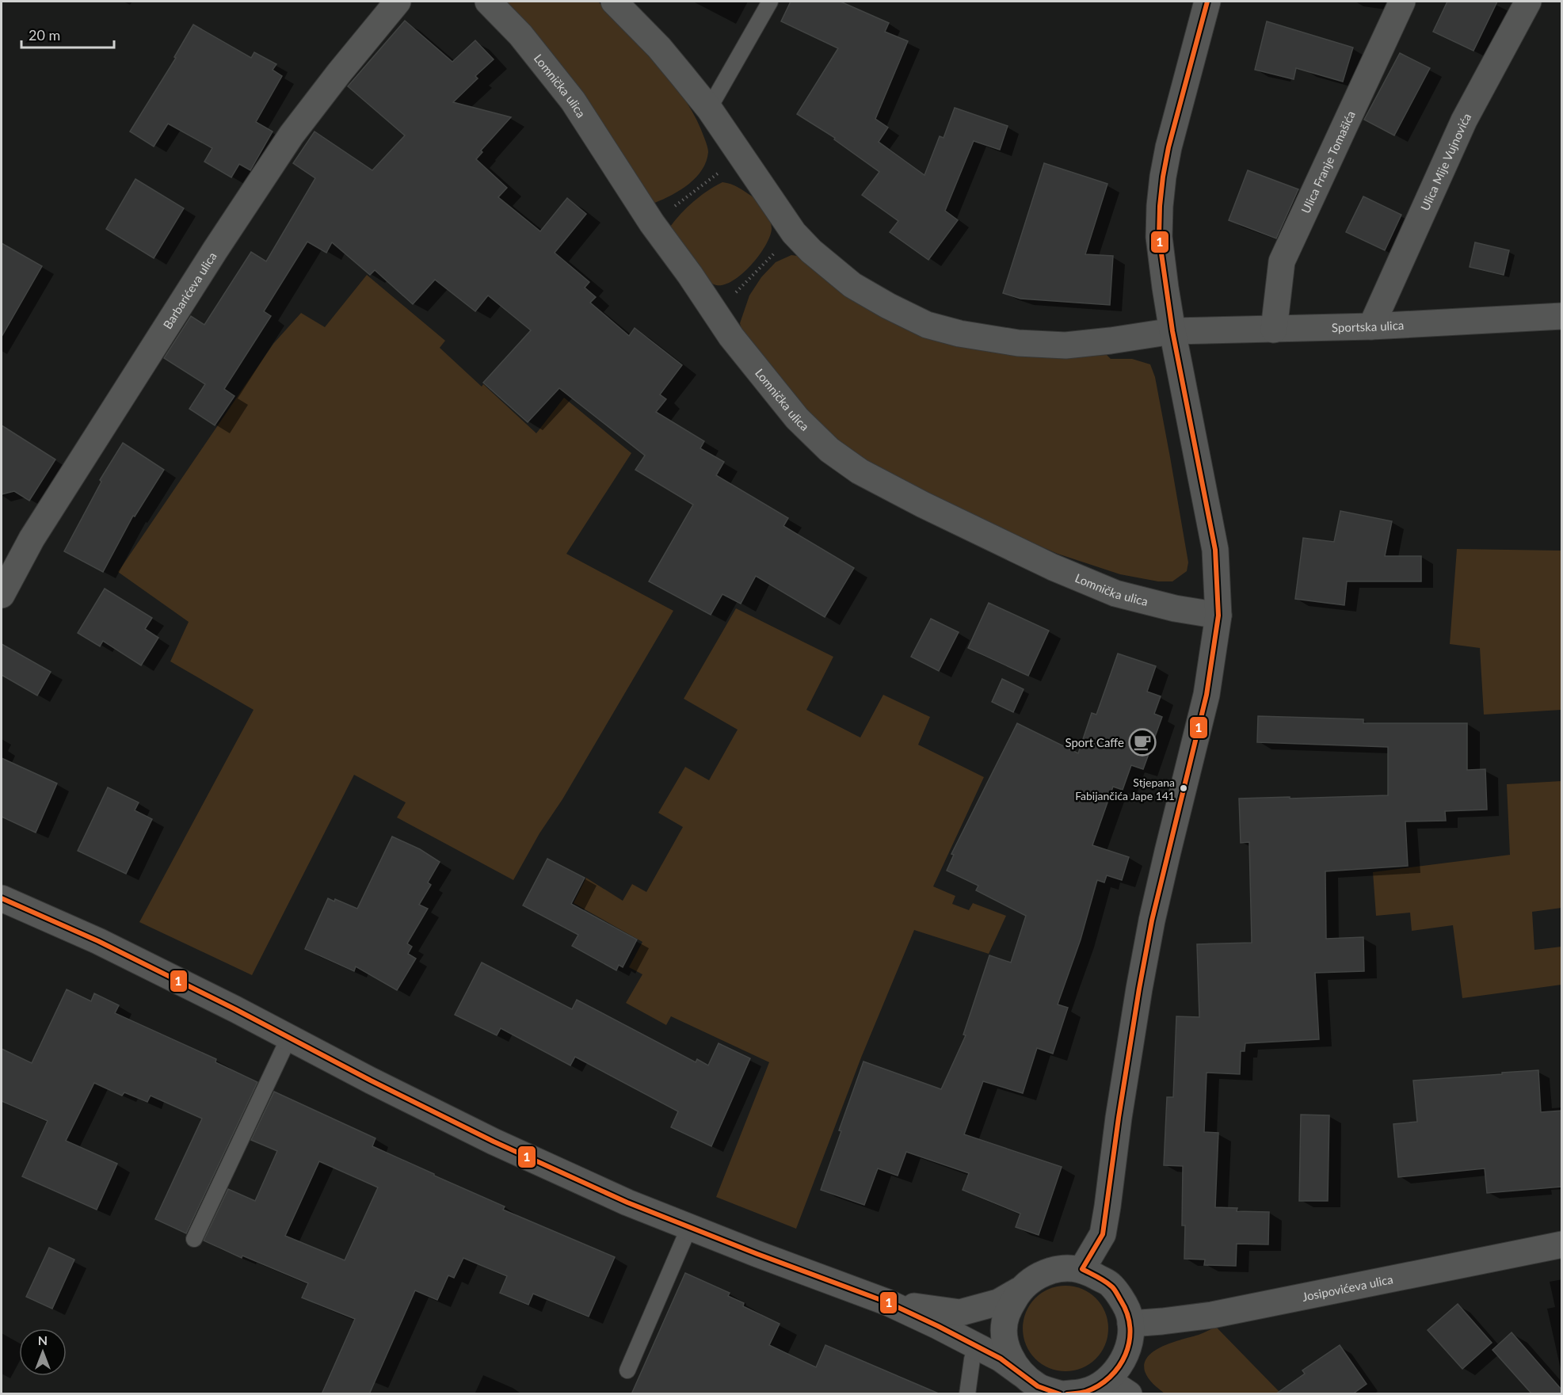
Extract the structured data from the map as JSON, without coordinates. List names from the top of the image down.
{
  "streets": {
    "street": [
      "Lomnička ulica",
      "Ulica Mije Vujnovića",
      "Ulica Franje Tomašića",
      "Barbarićeva ulica",
      "Sportska ulica",
      "Josipovićeva ulica"
    ]
  },
  "crossings": [
    ["Ulica Mije Vujnovića", "Sportska ulica"],
    ["Ulica Franje Tomašića", "Sportska ulica"]
  ],
  "places": {
    "cafe": ["Sport Caffe"],
    "other": ["Stjepana Fabijančića Jape 141"]
  },
  "lines": ["transit line 1"],
  "scale_bar": "20 m",
  "north": "top"
}
